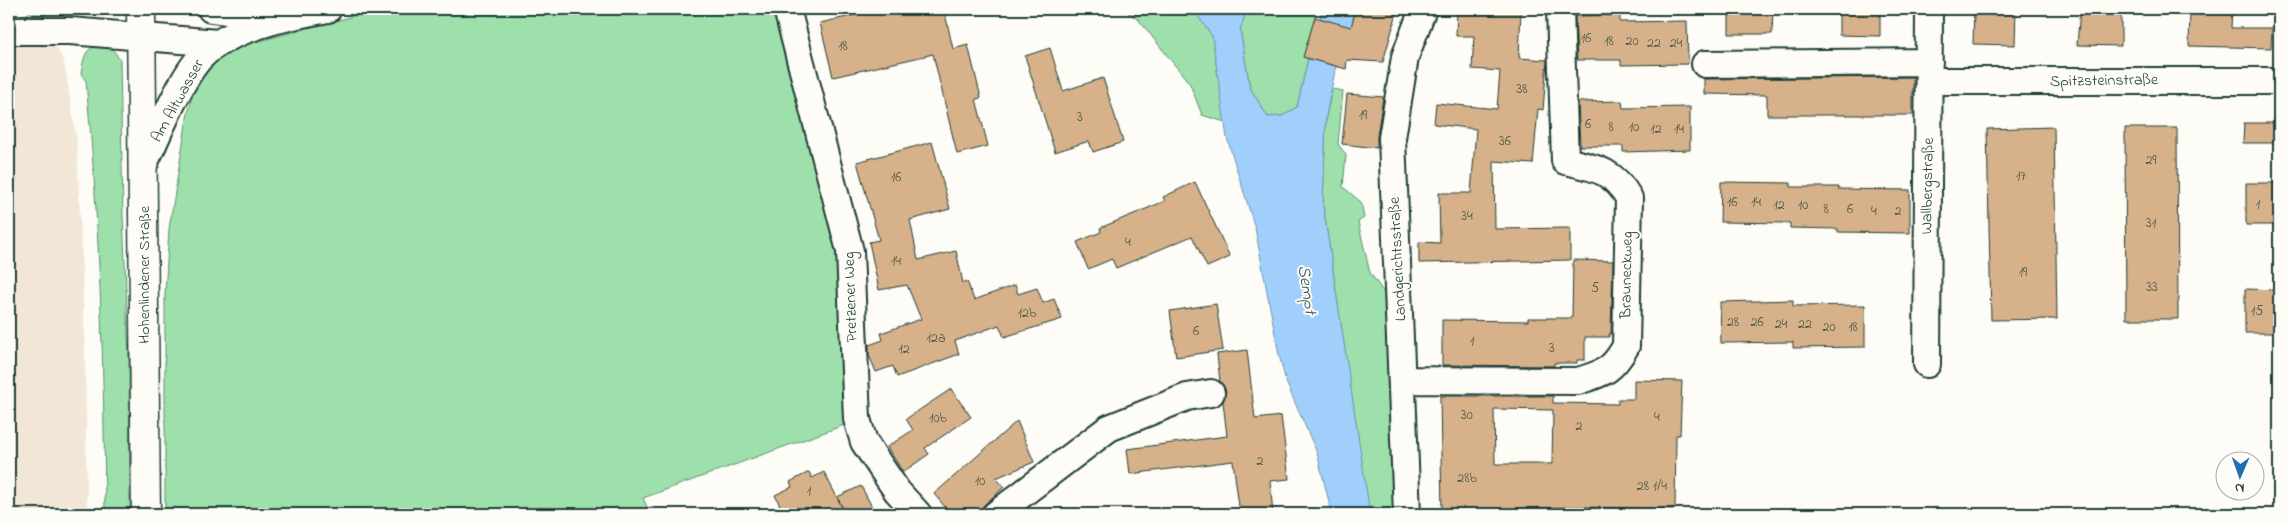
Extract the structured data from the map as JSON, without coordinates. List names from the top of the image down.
{
  "streets": {
    "main road": ["Hohenlindener Straße"],
    "street": [
      "Spitzsteinstraße",
      "Am Altwasser",
      "Wallbergstraße",
      "Landgerichtsstraße",
      "Brauneckweg",
      "Pretzener Weg"
    ]
  },
  "crossings": [
    ["Spitzsteinstraße", "Wallbergstraße"],
    ["Am Altwasser", "Hohenlindener Straße"],
    ["Landgerichtsstraße", "Brauneckweg"]
  ],
  "water": ["Sempt"],
  "house_numbers": [
    "16",
    "18",
    "20",
    "22",
    "24",
    "18",
    "38",
    "19",
    "3",
    "6",
    "8",
    "10",
    "12",
    "14",
    "36",
    "29",
    "17",
    "16",
    "16",
    "14",
    "1",
    "12",
    "10",
    "8",
    "6",
    "4",
    "2",
    "34",
    "31",
    "4",
    "14",
    "19",
    "33",
    "5",
    "15",
    "12b",
    "28",
    "26",
    "24",
    "22",
    "20",
    "18",
    "6",
    "12a",
    "1",
    "3",
    "12",
    "30",
    "4",
    "10b",
    "2",
    "2",
    "28b",
    "10",
    "28 1/4",
    "1"
  ],
  "north": "bottom"
}
